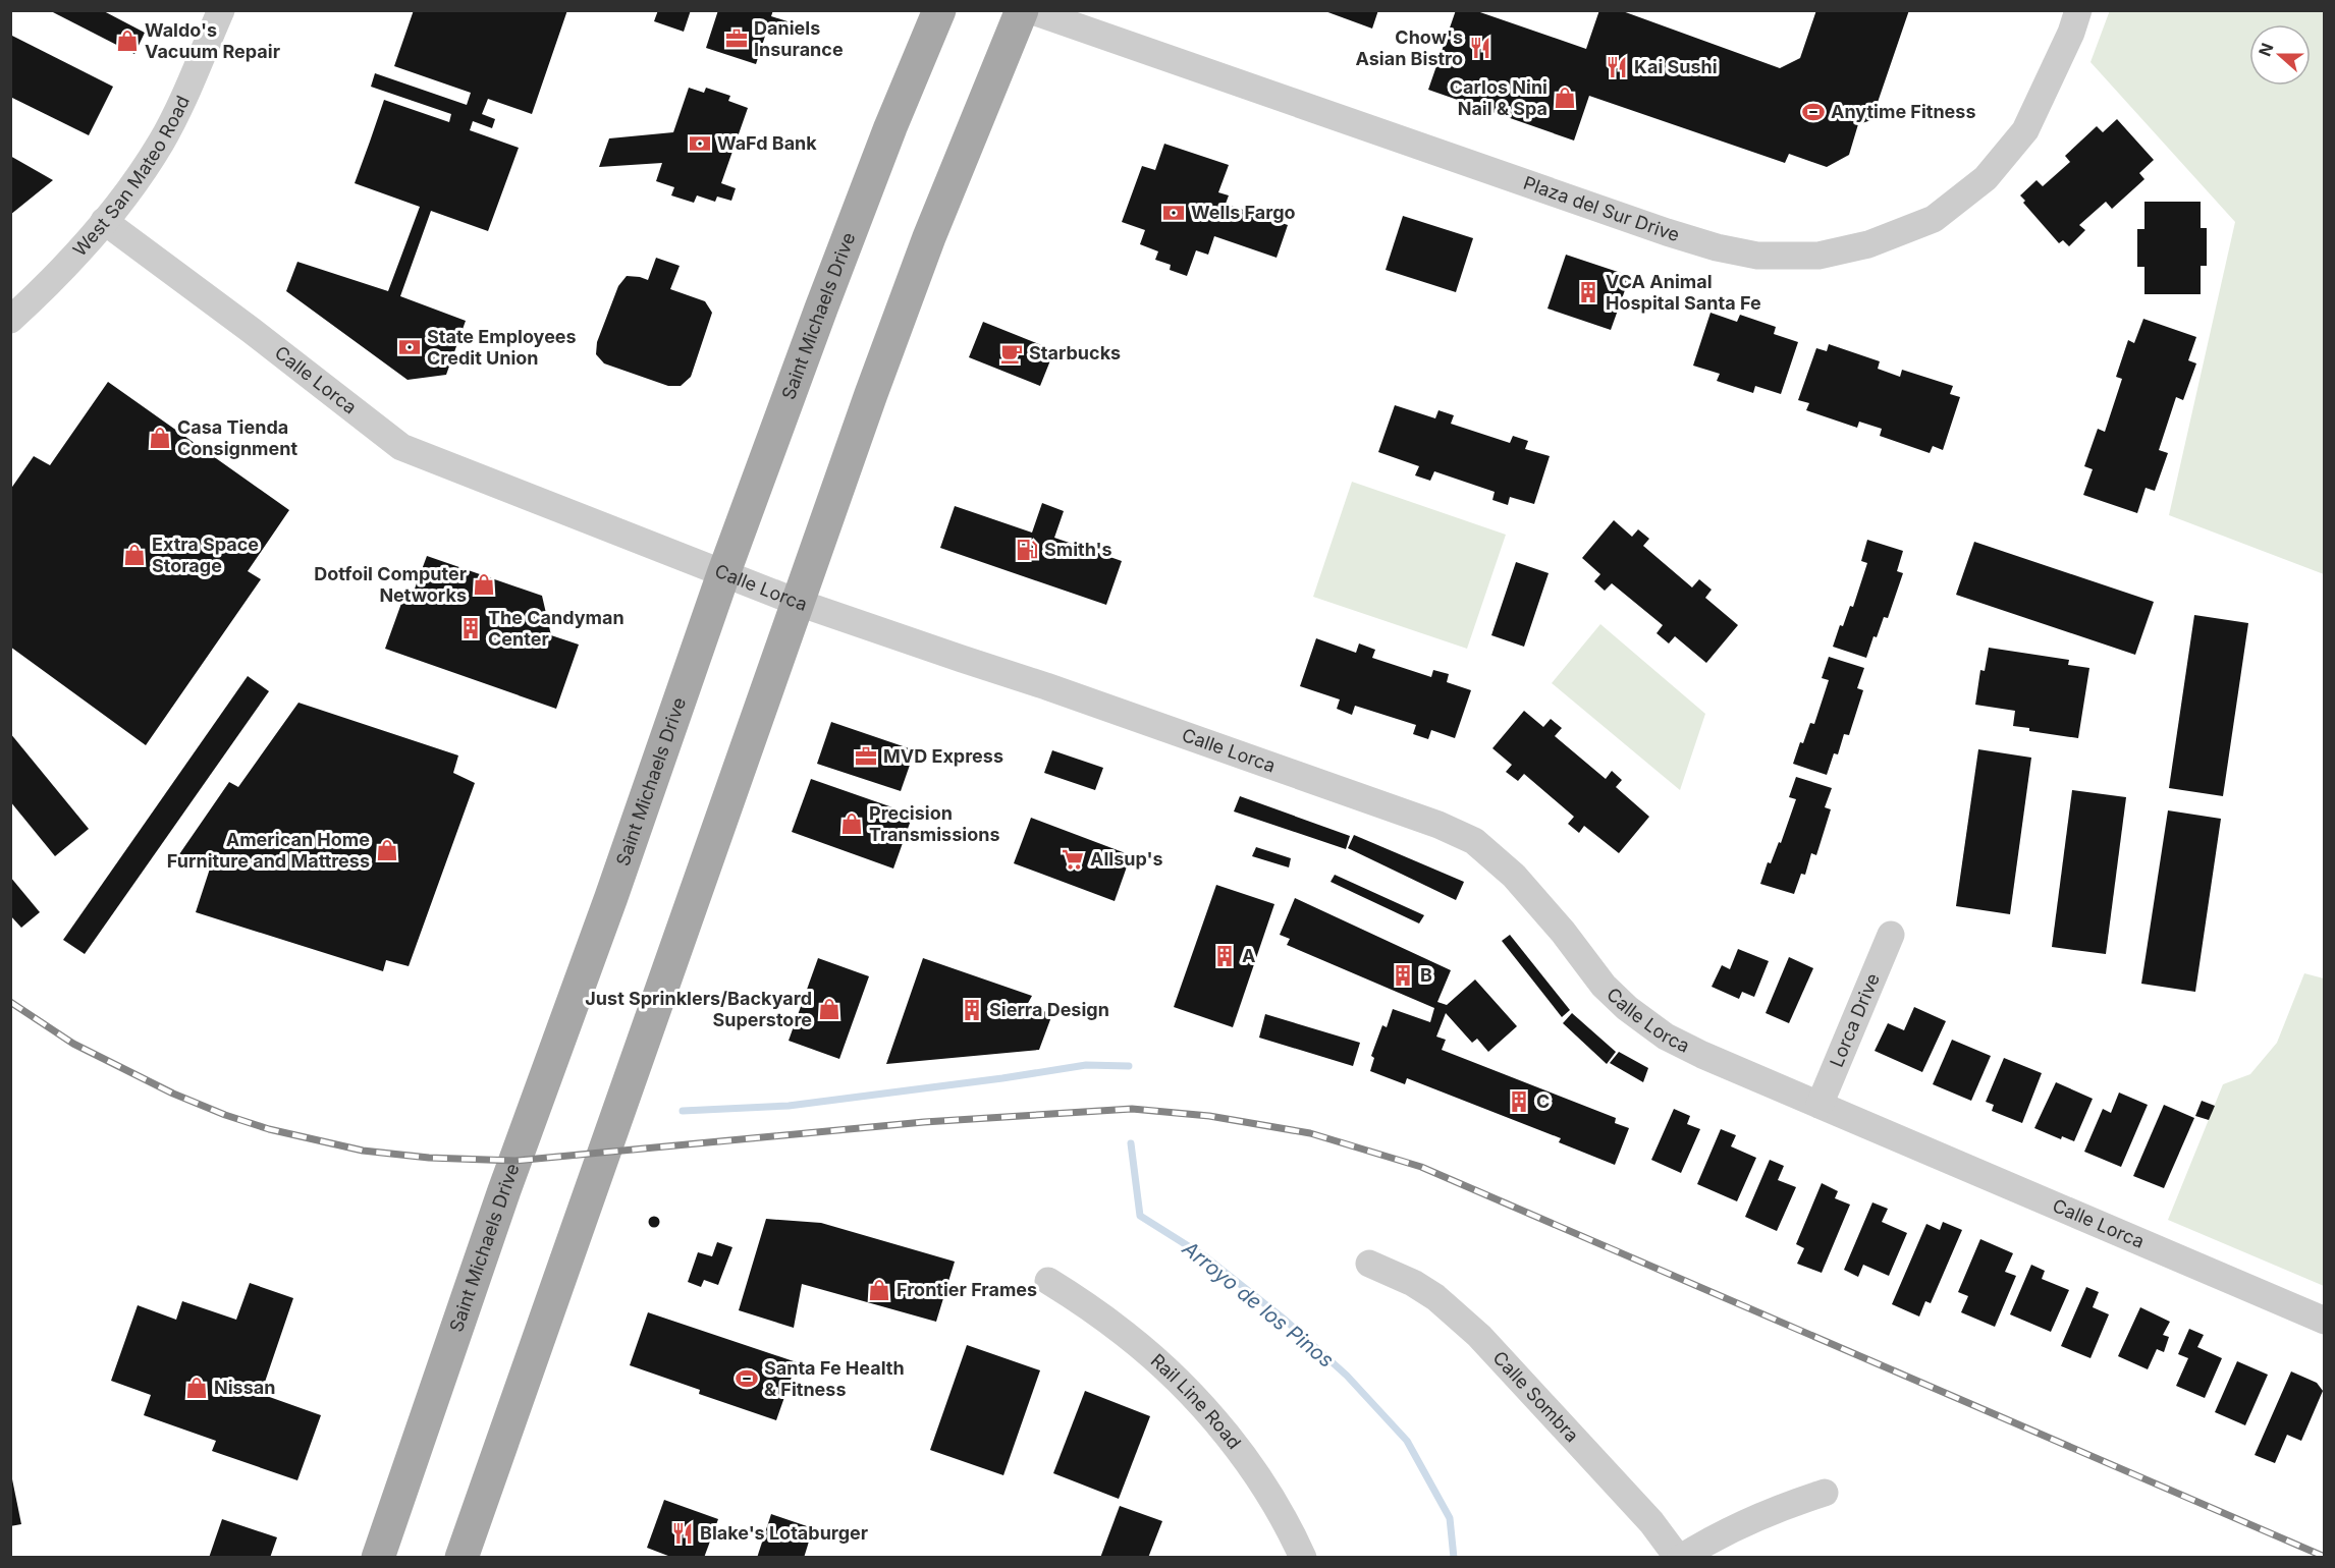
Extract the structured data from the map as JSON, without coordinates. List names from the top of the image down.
{
  "streets": {
    "main road": ["Saint Michaels Drive"],
    "street": [
      "West San Mateo Road",
      "Plaza del Sur Drive",
      "Calle Lorca",
      "Lorca Drive",
      "Calle Sombra",
      "Rail Line Road"
    ]
  },
  "crossings": [
    ["West San Mateo Road", "Calle Lorca"],
    ["Saint Michaels Drive", "Calle Lorca"],
    ["Calle Lorca", "Lorca Drive"]
  ],
  "water": ["Arroyo de los Pinos"],
  "places": {
    "office": ["Daniels Insurance", "MVD Express"],
    "shop": [
      "Waldo's Vacuum Repair",
      "Carlos Nini Nail & Spa",
      "Casa Tienda Consignment",
      "Extra Space Storage",
      "Dotfoil Computer Networks",
      "Precision Transmissions",
      "American Home Furniture and Mattress",
      "Just Sprinklers/Backyard Superstore",
      "Frontier Frames",
      "Nissan"
    ],
    "restaurant": ["Chow's Asian Bistro", "Kai Sushi", "Blake's Lotaburger"],
    "sports": ["Anytime Fitness", "Santa Fe Health & Fitness"],
    "bank": ["WaFd Bank", "Wells Fargo", "State Employees Credit Union"],
    "building": [
      "VCA Animal Hospital Santa Fe",
      "The Candyman Center",
      "A",
      "B",
      "Sierra Design",
      "C"
    ],
    "cafe": ["Starbucks"],
    "fuel station": ["Smith's"],
    "supermarket": ["Allsup's"]
  },
  "north": "left"
}
